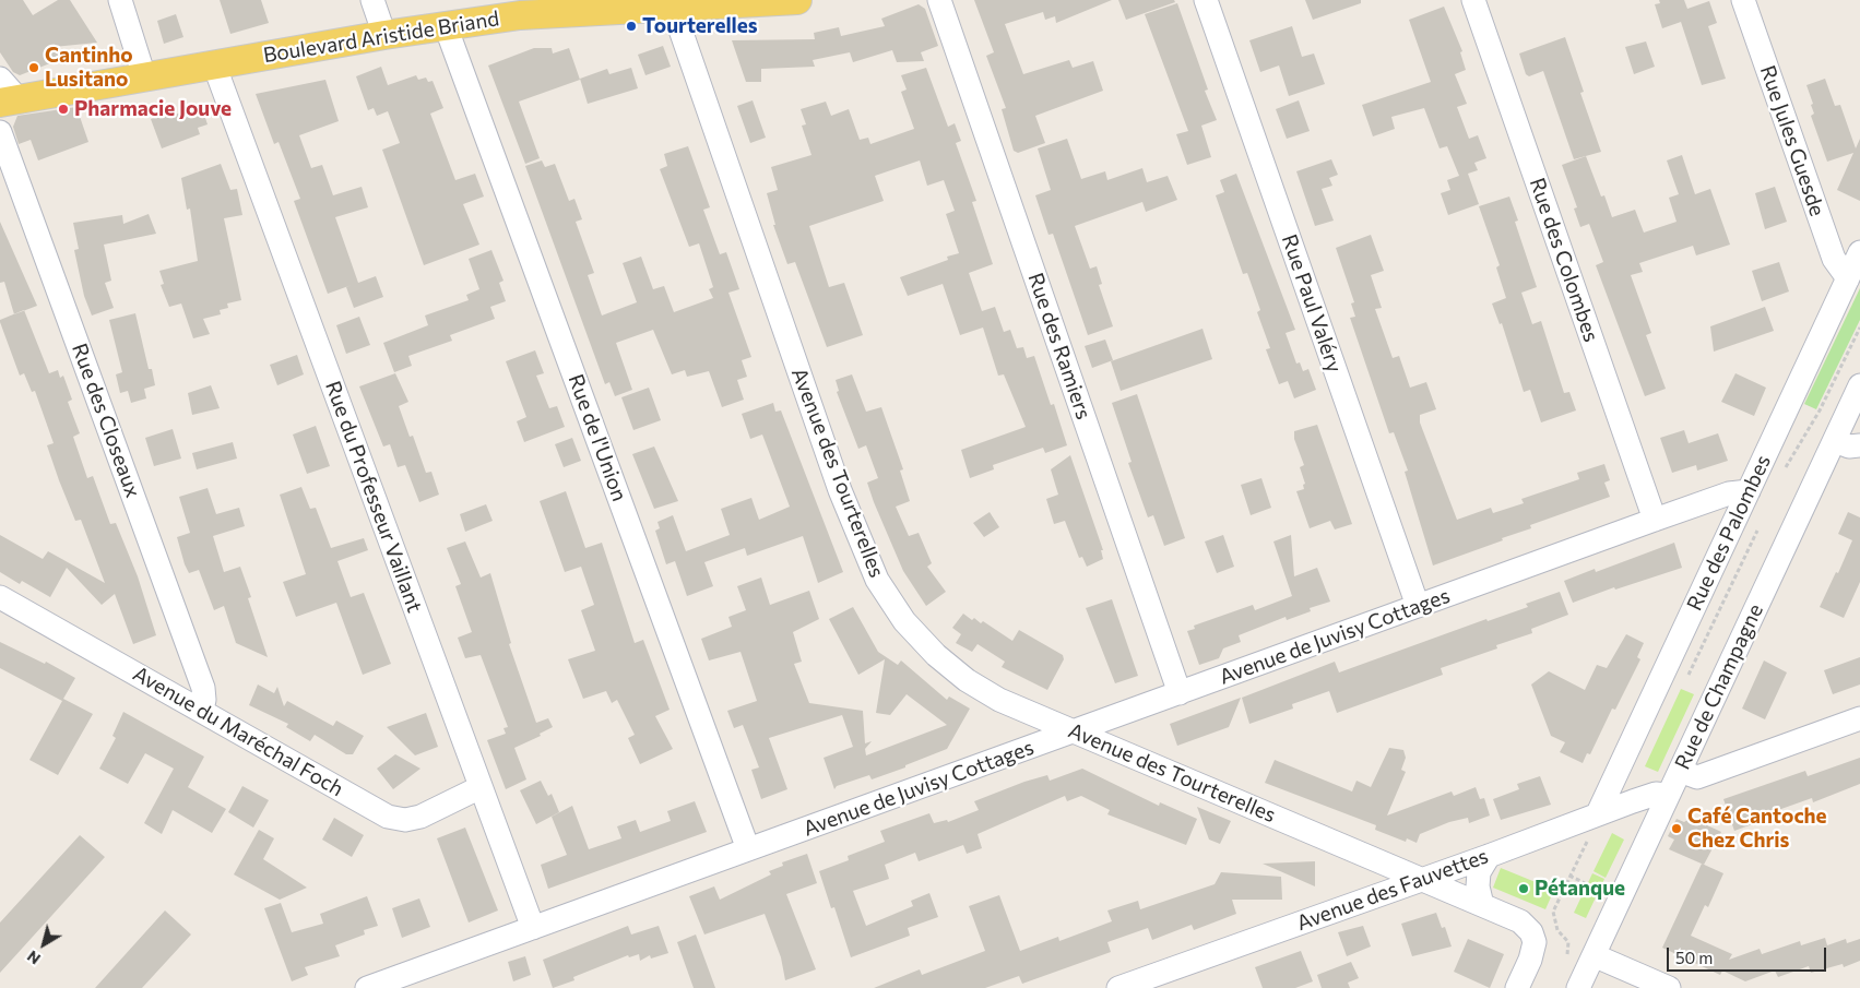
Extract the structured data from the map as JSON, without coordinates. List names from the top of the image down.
{
  "streets": {
    "main road": ["Boulevard Aristide Briand"],
    "street": [
      "Rue Jules Guesde",
      "Rue des Colombes",
      "Rue Paul Valéry",
      "Rue des Ramiers",
      "Rue des Closeaux",
      "Rue de l'Union",
      "Avenue des Tourterelles",
      "Rue du Professeur Vaillant",
      "Rue des Palombes",
      "Avenue de Juvisy Cottages",
      "Rue de Champagne",
      "Avenue du Maréchal Foch",
      "Avenue des Fauvettes"
    ]
  },
  "crossings": [
    ["Boulevard Aristide Briand", "Rue de l'Union"],
    ["Boulevard Aristide Briand", "Avenue des Tourterelles"],
    ["Boulevard Aristide Briand", "Rue du Professeur Vaillant"],
    ["Rue Jules Guesde", "Rue des Palombes"],
    ["Rue des Colombes", "Avenue de Juvisy Cottages"],
    ["Rue Paul Valéry", "Avenue de Juvisy Cottages"],
    ["Rue des Ramiers", "Avenue de Juvisy Cottages"],
    ["Rue des Closeaux", "Avenue du Maréchal Foch"],
    ["Rue de l'Union", "Avenue de Juvisy Cottages"],
    ["Avenue des Tourterelles", "Avenue de Juvisy Cottages"],
    ["Avenue des Tourterelles", "Avenue des Fauvettes"],
    ["Rue du Professeur Vaillant", "Avenue de Juvisy Cottages"],
    ["Rue du Professeur Vaillant", "Avenue du Maréchal Foch"],
    ["Rue des Palombes", "Avenue de Juvisy Cottages"],
    ["Rue des Palombes", "Avenue des Fauvettes"],
    ["Rue de Champagne", "Avenue des Fauvettes"]
  ],
  "places": [
    "Tourterelles",
    "Cantinho Lusitano",
    "Pharmacie Jouve",
    "Café Cantoche Chez Chris",
    "Pétanque"
  ],
  "scale_bar": "50 m",
  "north": "bottom left"
}
